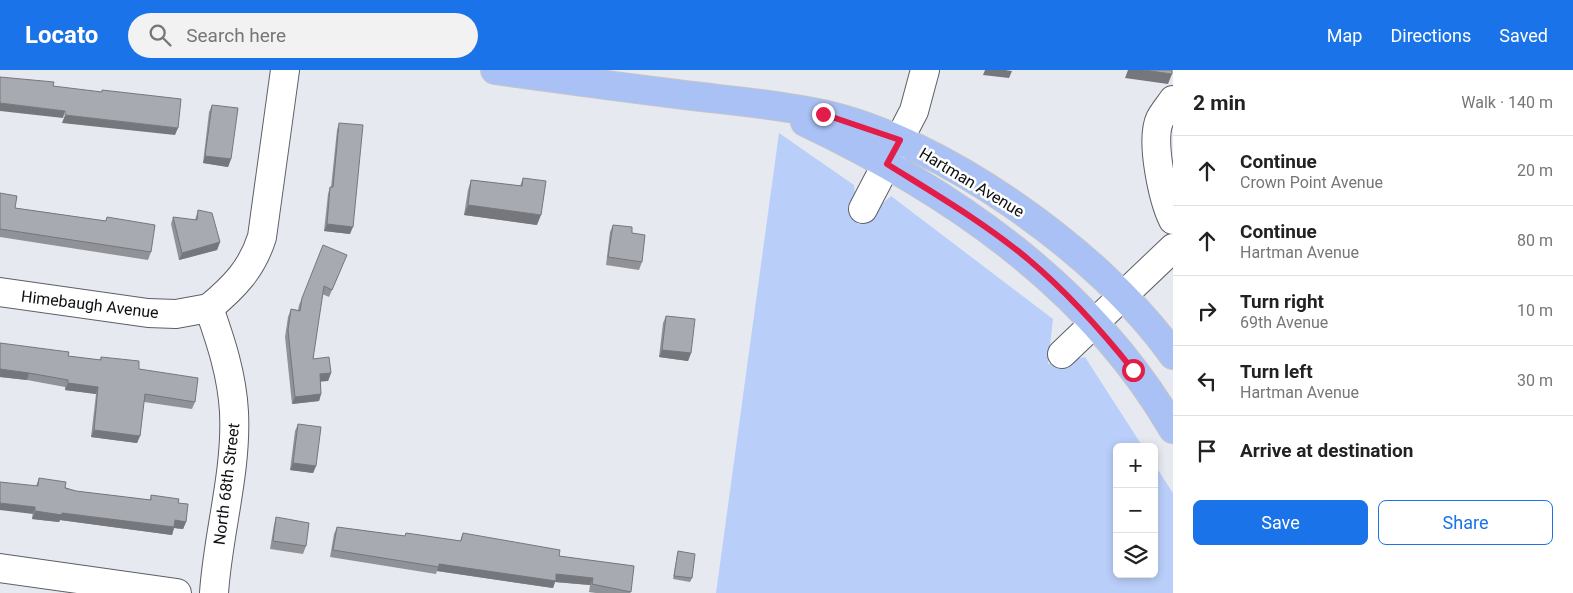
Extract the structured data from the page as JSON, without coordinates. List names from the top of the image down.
{
  "streets": {
    "main road": ["Hartman Avenue"],
    "street": ["Himebaugh Avenue", "North 68th Street"]
  },
  "crossings": [
    ["Himebaugh Avenue", "North 68th Street"]
  ],
  "page": {
    "header": "Locato",
    "search": "Search here",
    "nav": ["Map", "Directions", "Saved"],
    "heading": ["2 min", "Walk · 140 m"],
    "list": [
      ["Continue", "Crown Point Avenue", "20 m"],
      ["Continue", "Hartman Avenue", "80 m"],
      ["Turn right", "69th Avenue", "10 m"],
      ["Turn left", "Hartman Avenue", "30 m"],
      "Arrive at destination"
    ],
    "map_buttons": ["+", "−"],
    "buttons": ["Save", "Share"]
  }
}
